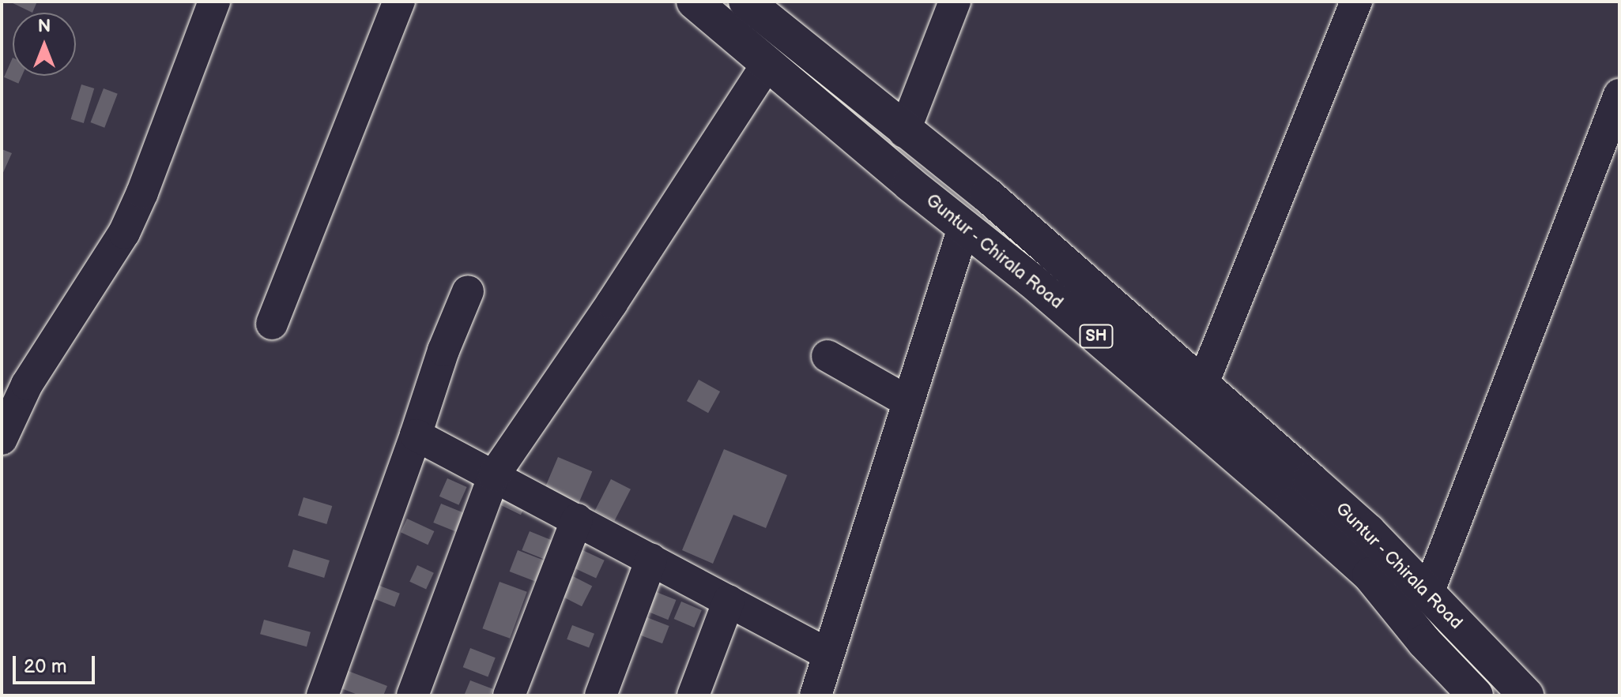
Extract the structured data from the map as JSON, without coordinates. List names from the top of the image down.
{
  "streets": {
    "main road": ["Guntur - Chirala Road", "SH"]
  },
  "scale_bar": "20 m",
  "north": "top"
}
